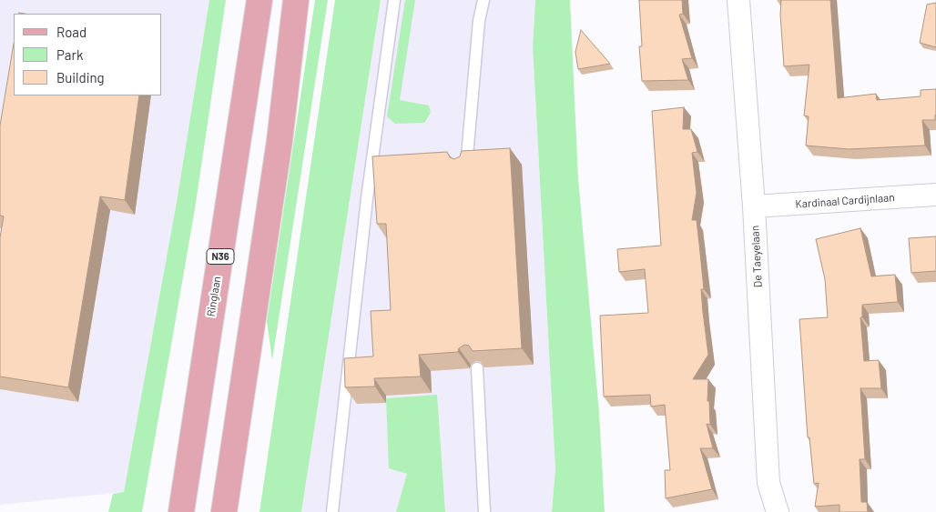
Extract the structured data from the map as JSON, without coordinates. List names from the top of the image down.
{
  "streets": {
    "main road": ["N36", "Ringlaan"],
    "street": ["Kardinaal Cardijnlaan", "De Taeyelaan"]
  },
  "crossings": [
    ["Kardinaal Cardijnlaan", "De Taeyelaan"]
  ],
  "legend": ["Road", "Park", "Building"]
}
